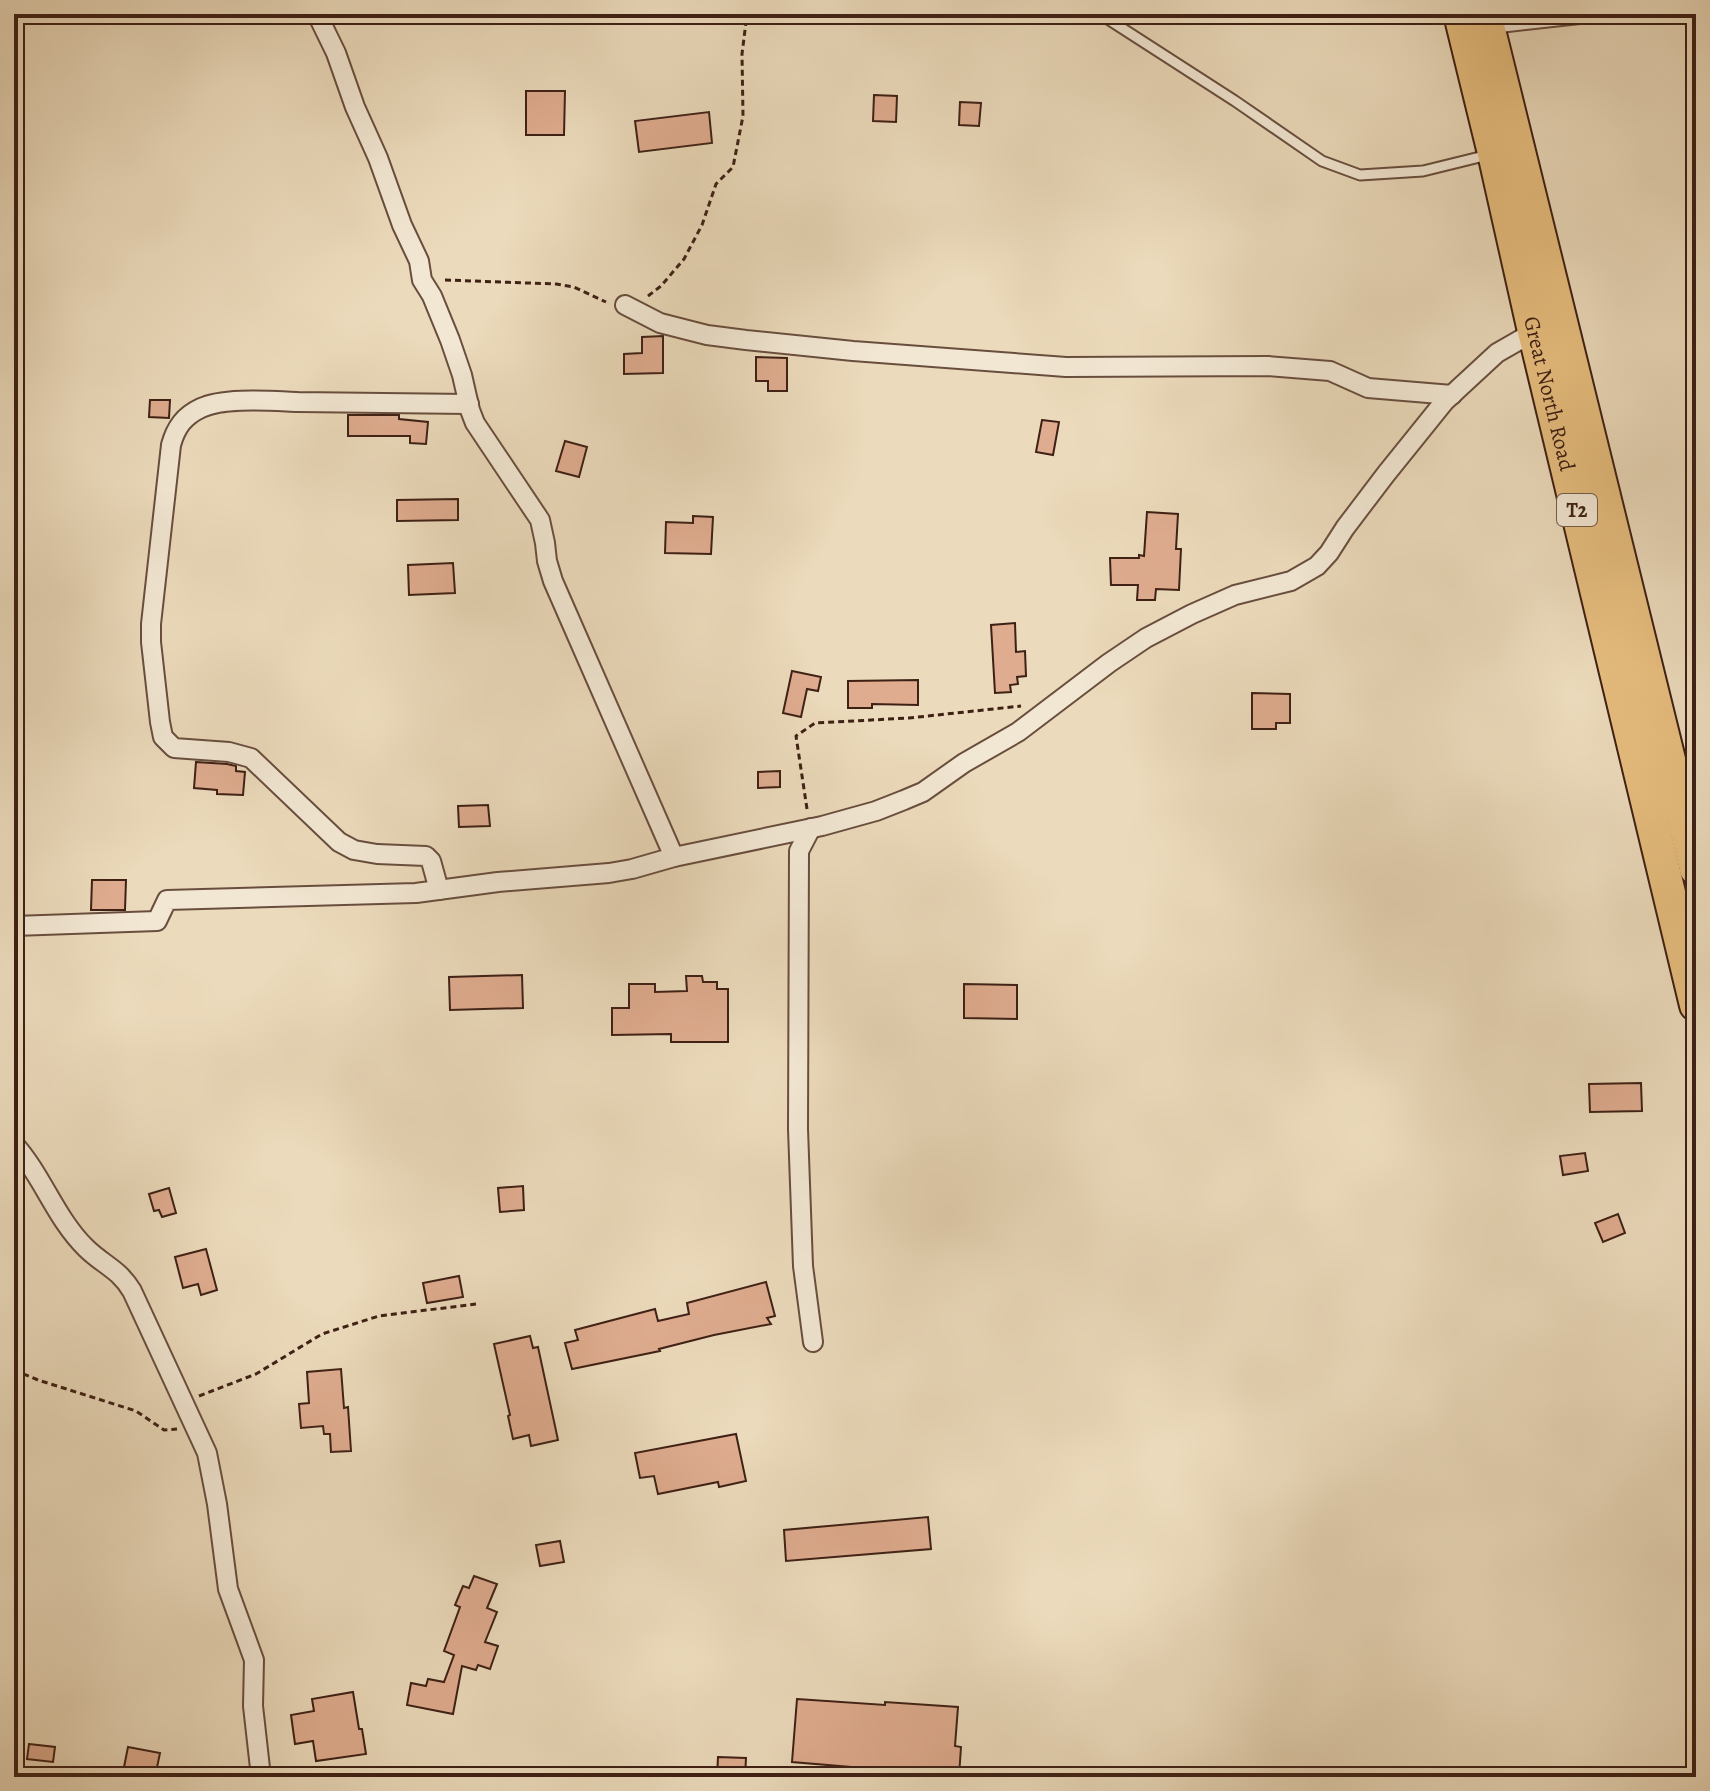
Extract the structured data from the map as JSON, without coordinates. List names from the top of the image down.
{
  "streets": {
    "highway": ["Great North Road", "T2"]
  }
}
